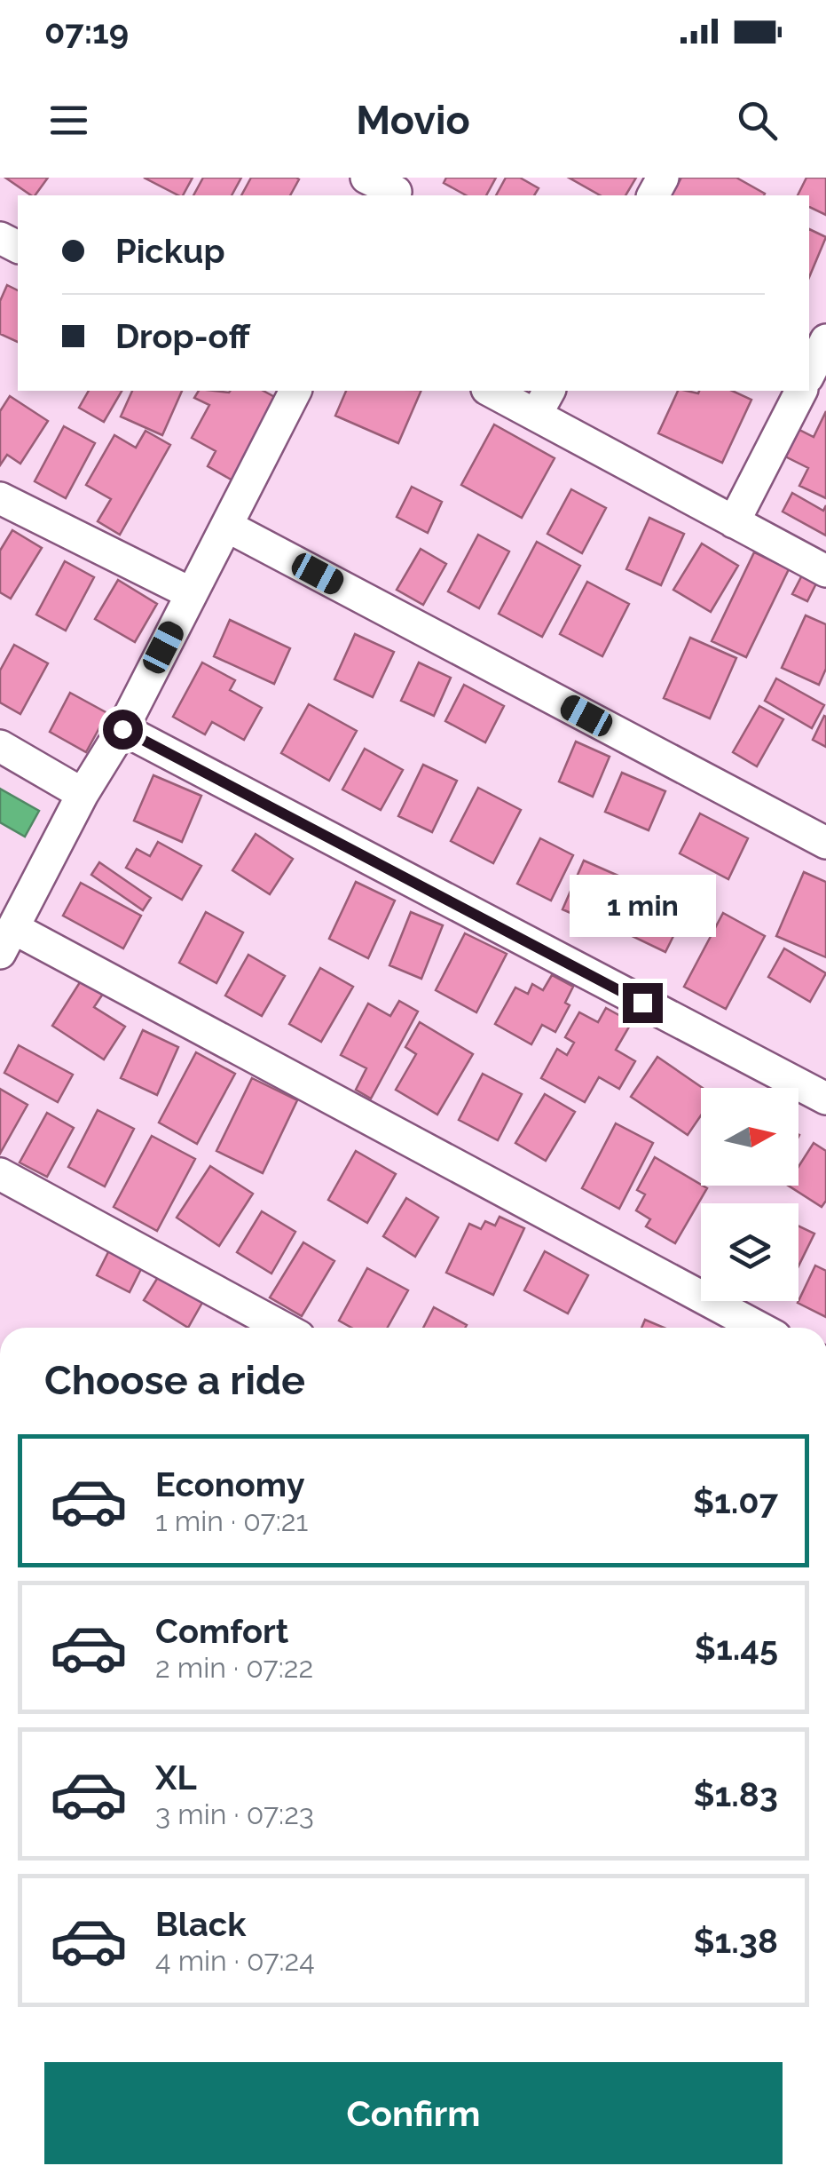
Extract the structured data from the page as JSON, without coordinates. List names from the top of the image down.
{
  "north": "right",
  "page": {
    "status": "07:19",
    "header": "Movio",
    "banner": ["Pickup", "Drop-off"],
    "bubble": "1 min",
    "heading": "Choose a ride",
    "list": [
      {
        "name": "Economy",
        "note": "1 min · 07:21",
        "value": "$1.07"
      },
      {
        "name": "Comfort",
        "note": "2 min · 07:22",
        "value": "$1.45"
      },
      {
        "name": "XL",
        "note": "3 min · 07:23",
        "value": "$1.83"
      },
      {
        "name": "Black",
        "note": "4 min · 07:24",
        "value": "$1.38"
      }
    ],
    "buttons": "Confirm"
  }
}
